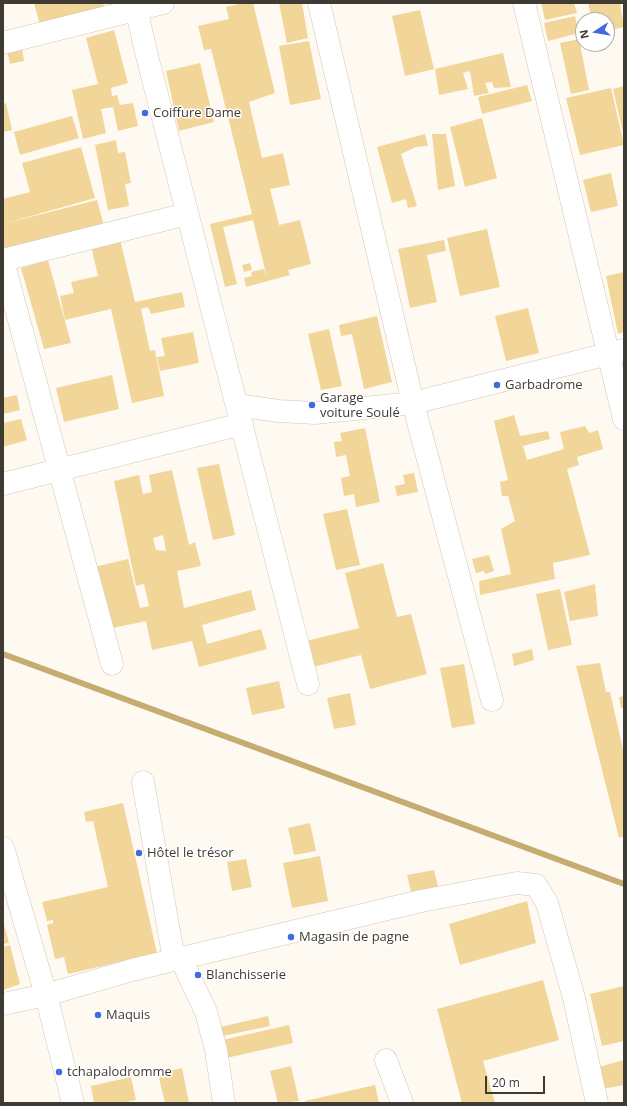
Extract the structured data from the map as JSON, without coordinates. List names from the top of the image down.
{
  "places": [
    "Coiffure Dame",
    "Garbadrome",
    "Garage voiture Soulé",
    "Hôtel le trésor",
    "Magasin de pagne",
    "Blanchisserie",
    "Maquis",
    "tchapalodromme"
  ],
  "scale_bar": "20 m",
  "north": "left"
}
